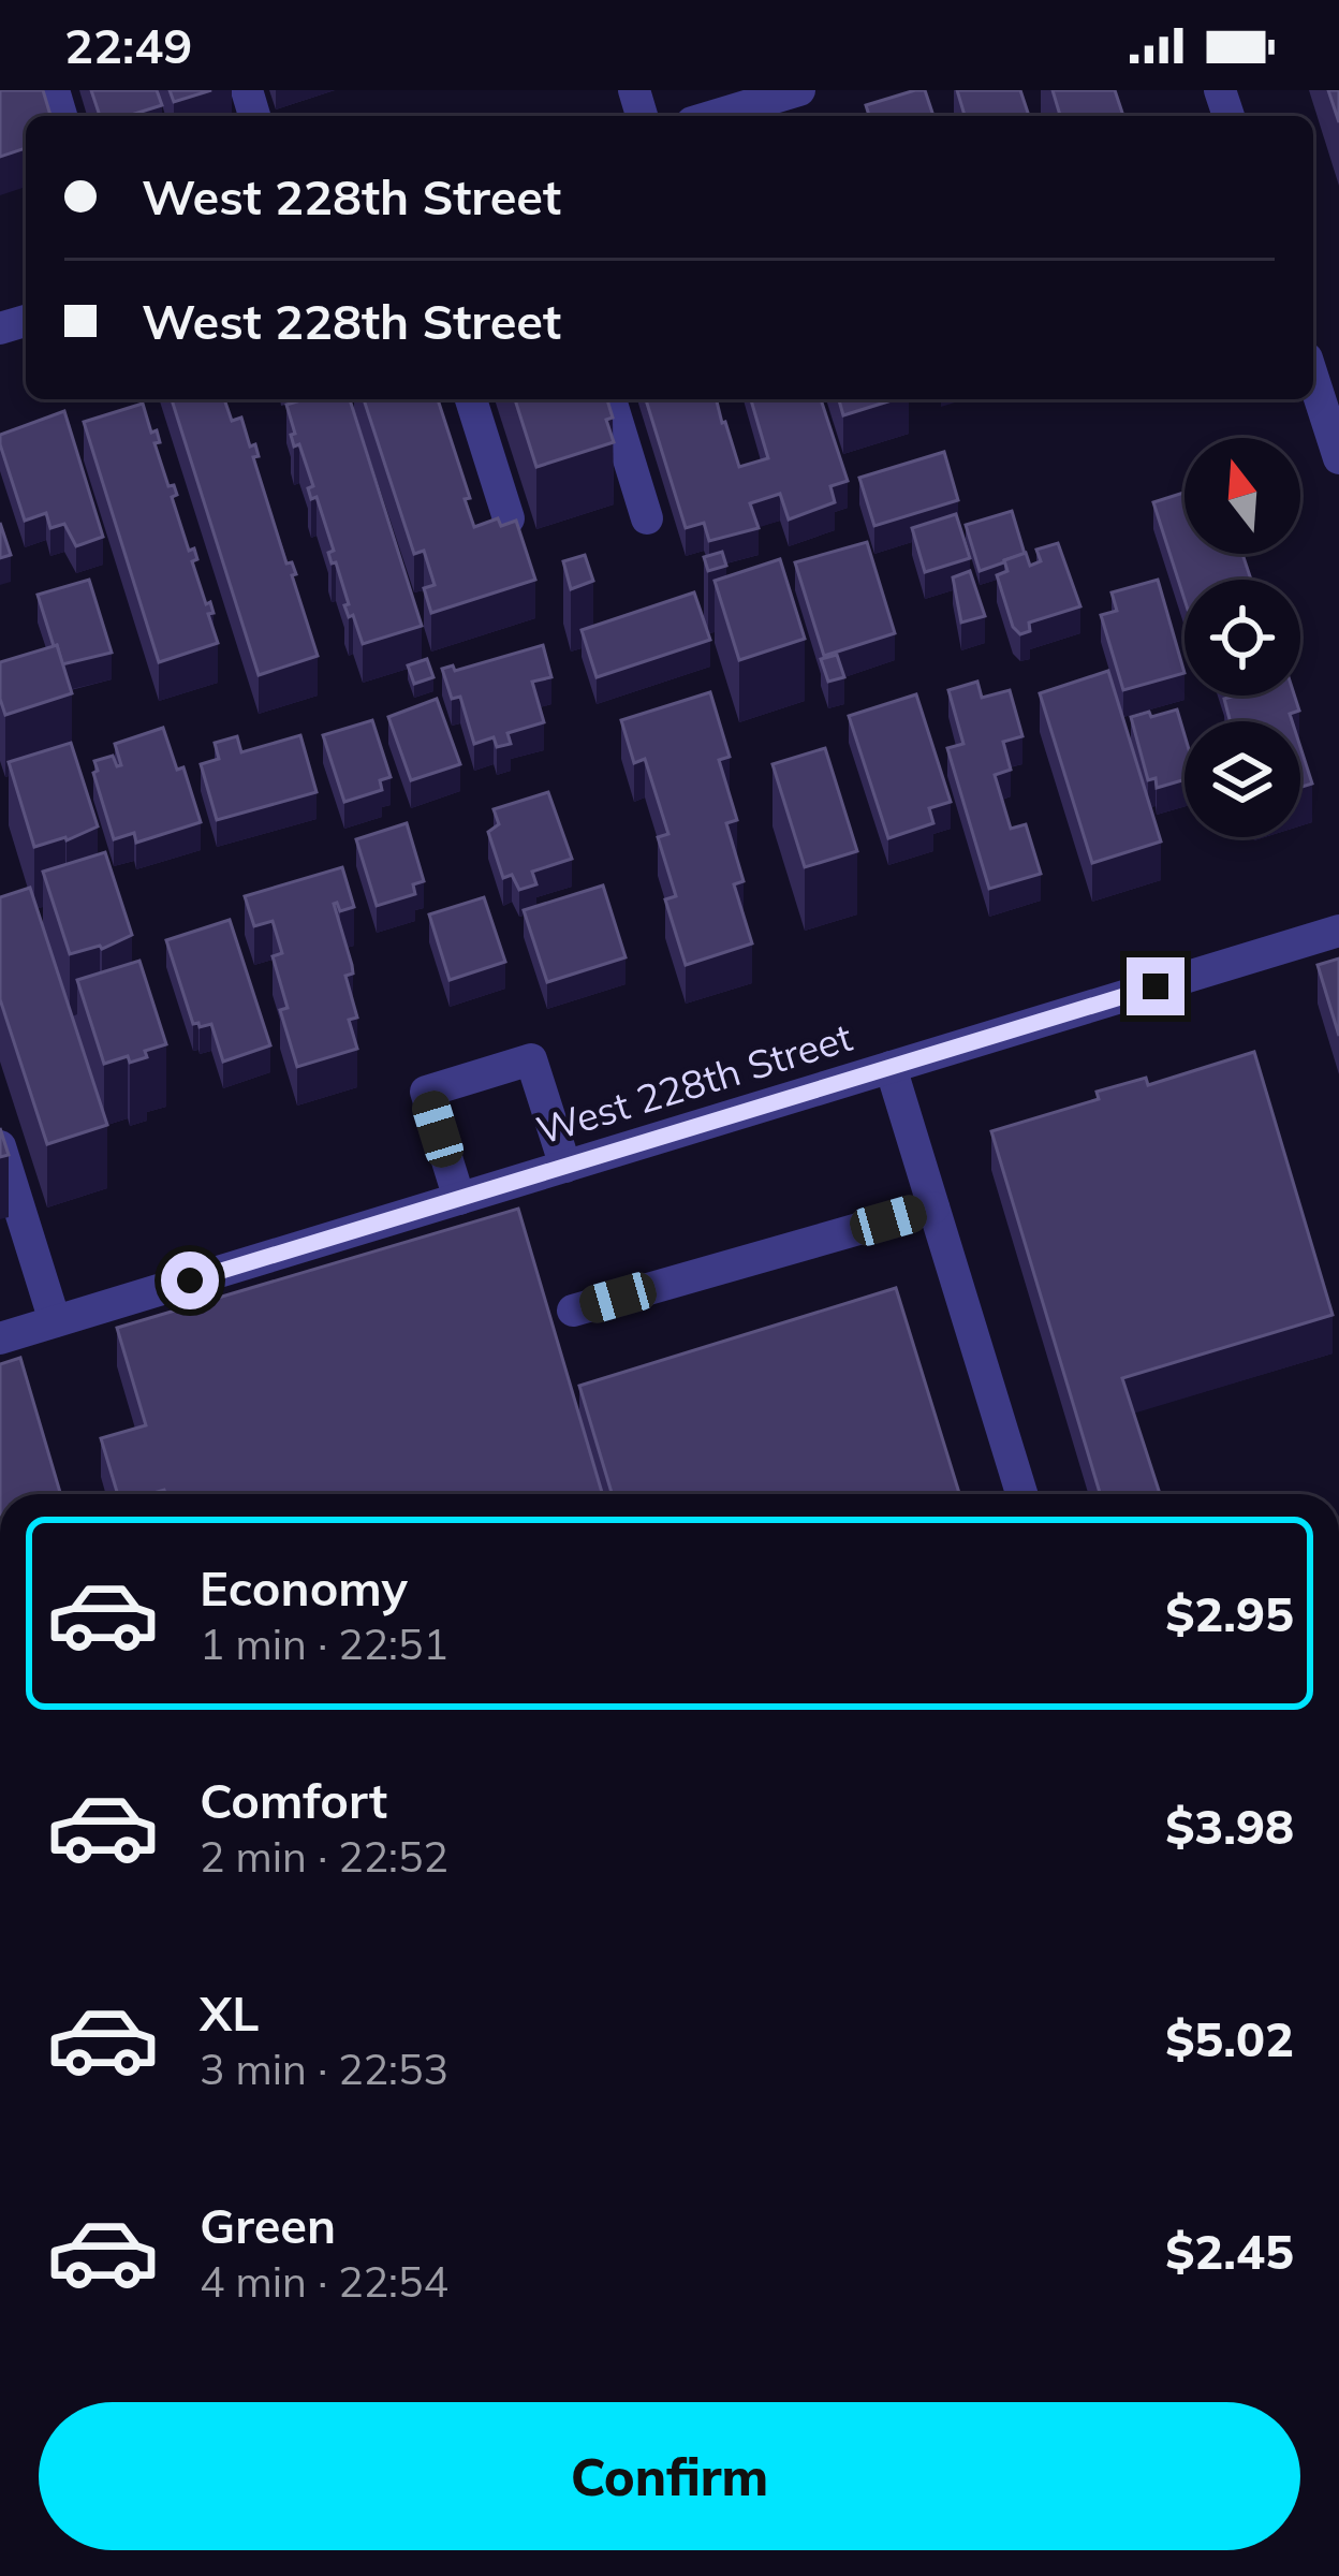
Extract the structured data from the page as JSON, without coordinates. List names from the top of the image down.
{
  "streets": {
    "street": ["West 228th Street"]
  },
  "north": "top",
  "page": {
    "status": "22:49",
    "banner": ["West 228th Street", "West 228th Street"],
    "list": [
      {
        "name": "Economy",
        "note": "1 min · 22:51",
        "value": "$2.95"
      },
      {
        "name": "Comfort",
        "note": "2 min · 22:52",
        "value": "$3.98"
      },
      {
        "name": "XL",
        "note": "3 min · 22:53",
        "value": "$5.02"
      },
      {
        "name": "Green",
        "note": "4 min · 22:54",
        "value": "$2.45"
      }
    ],
    "buttons": "Confirm"
  }
}
